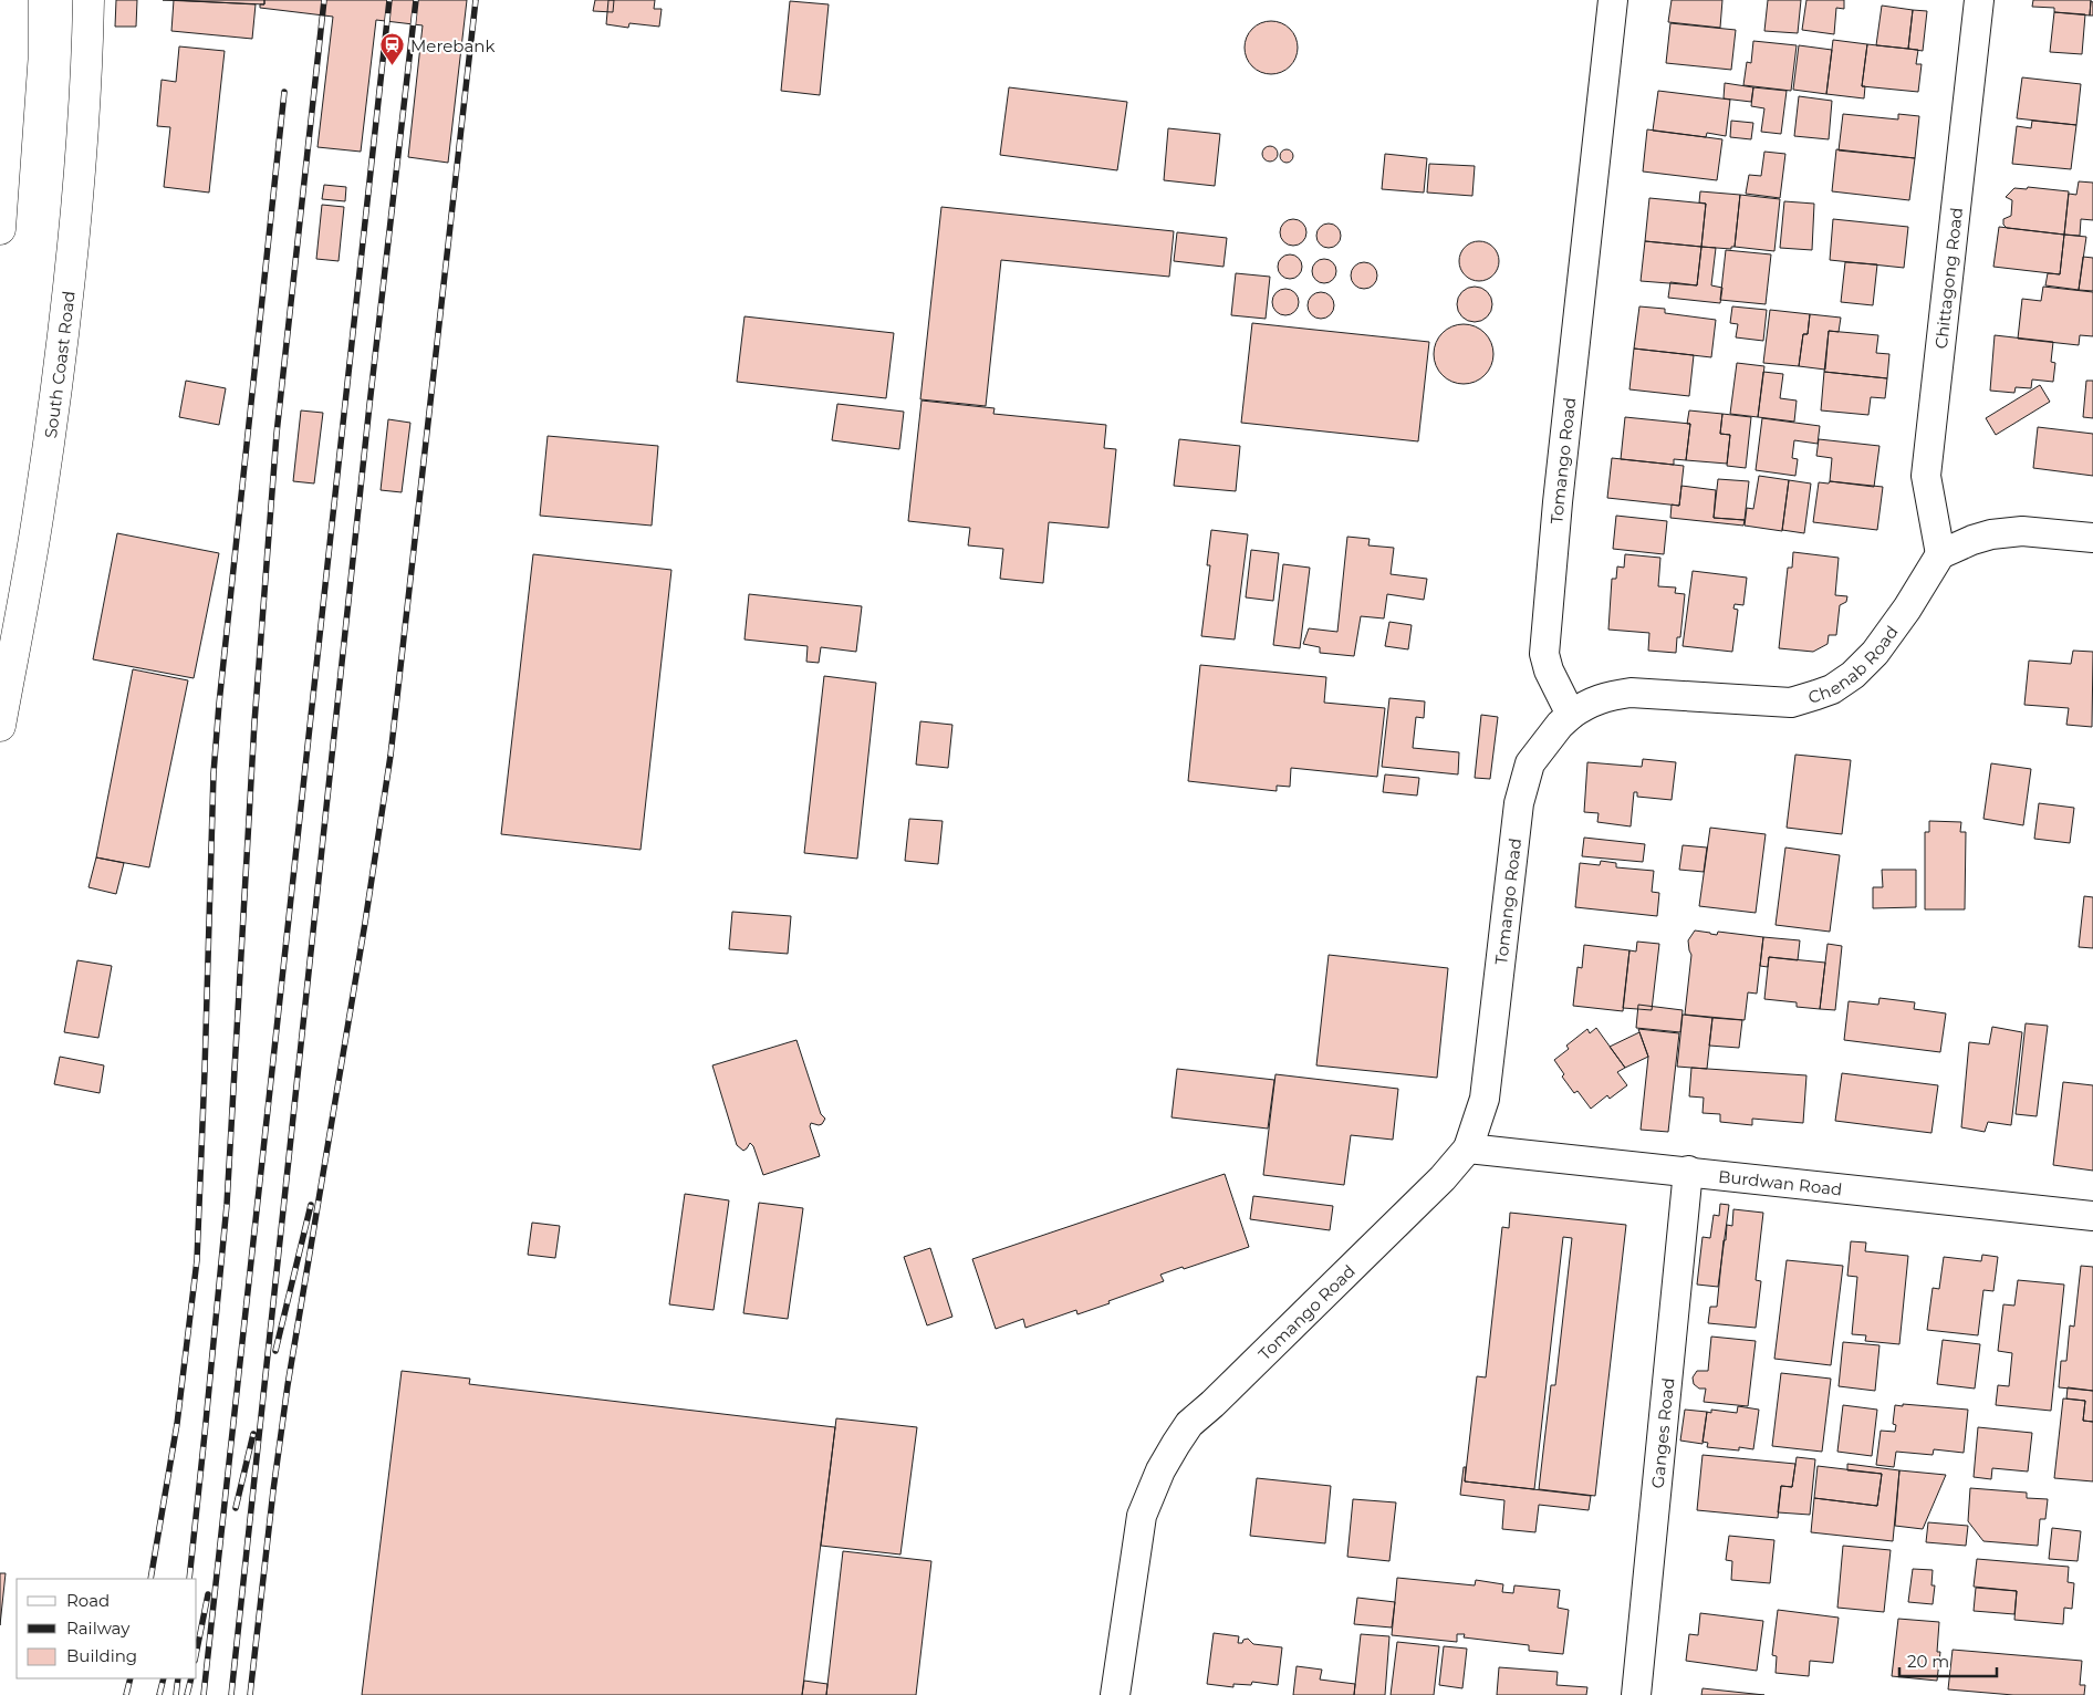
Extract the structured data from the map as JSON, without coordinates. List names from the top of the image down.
{
  "streets": {
    "main road": ["South Coast Road"],
    "street": [
      "Chittagong Road",
      "Tomango Road",
      "Chenab Road",
      "Burdwan Road",
      "Ganges Road"
    ]
  },
  "crossings": [
    ["Chittagong Road", "Chenab Road"],
    ["Tomango Road", "Chenab Road"],
    ["Tomango Road", "Burdwan Road"],
    ["Burdwan Road", "Ganges Road"]
  ],
  "places": {
    "station": ["Merebank"]
  },
  "legend": ["Road", "Railway", "Building"],
  "scale_bar": "20 m"
}
